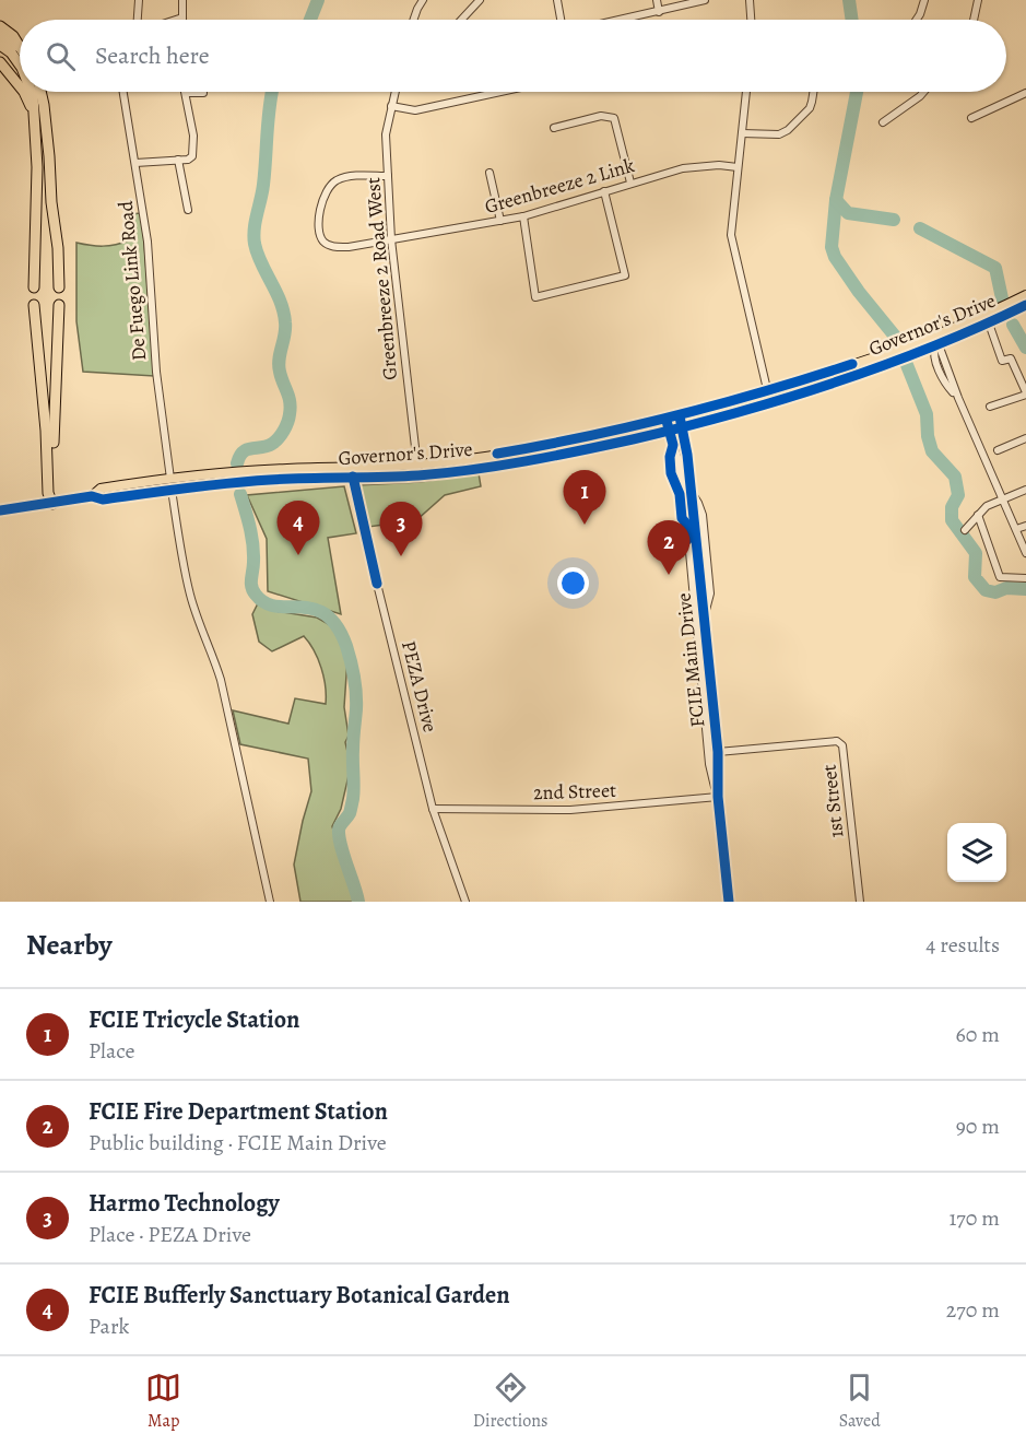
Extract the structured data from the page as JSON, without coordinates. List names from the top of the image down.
{
  "streets": {
    "main road": ["Governor's Drive"],
    "street": [
      "Greenbreeze 2 Link",
      "Greenbreeze 2 Road West",
      "De Fuego Link Road",
      "FCIE Main Drive",
      "PEZA Drive",
      "2nd Street",
      "1st Street"
    ]
  },
  "crossings": [
    ["Greenbreeze 2 Link", "Greenbreeze 2 Road West"],
    ["Greenbreeze 2 Road West", "Governor's Drive"],
    ["De Fuego Link Road", "Governor's Drive"],
    ["Governor's Drive", "FCIE Main Drive"],
    ["Governor's Drive", "PEZA Drive"],
    ["FCIE Main Drive", "2nd Street"],
    ["FCIE Main Drive", "1st Street"],
    ["PEZA Drive", "2nd Street"]
  ],
  "page": {
    "search": "Search here",
    "pins": [
      "1",
      "4",
      "3",
      "2"
    ],
    "heading": ["Nearby", "4 results"],
    "list": [
      {
        "mark": "1",
        "name": "FCIE Tricycle Station",
        "note": "Place",
        "value": "60 m"
      },
      {
        "mark": "2",
        "name": "FCIE Fire Department Station",
        "note": "Public building · FCIE Main Drive",
        "value": "90 m"
      },
      {
        "mark": "3",
        "name": "Harmo Technology",
        "note": "Place · PEZA Drive",
        "value": "170 m"
      },
      {
        "mark": "4",
        "name": "FCIE Bufferly Sanctuary Botanical Garden",
        "note": "Park",
        "value": "270 m"
      }
    ],
    "nav": ["Map", "Directions", "Saved"]
  }
}
